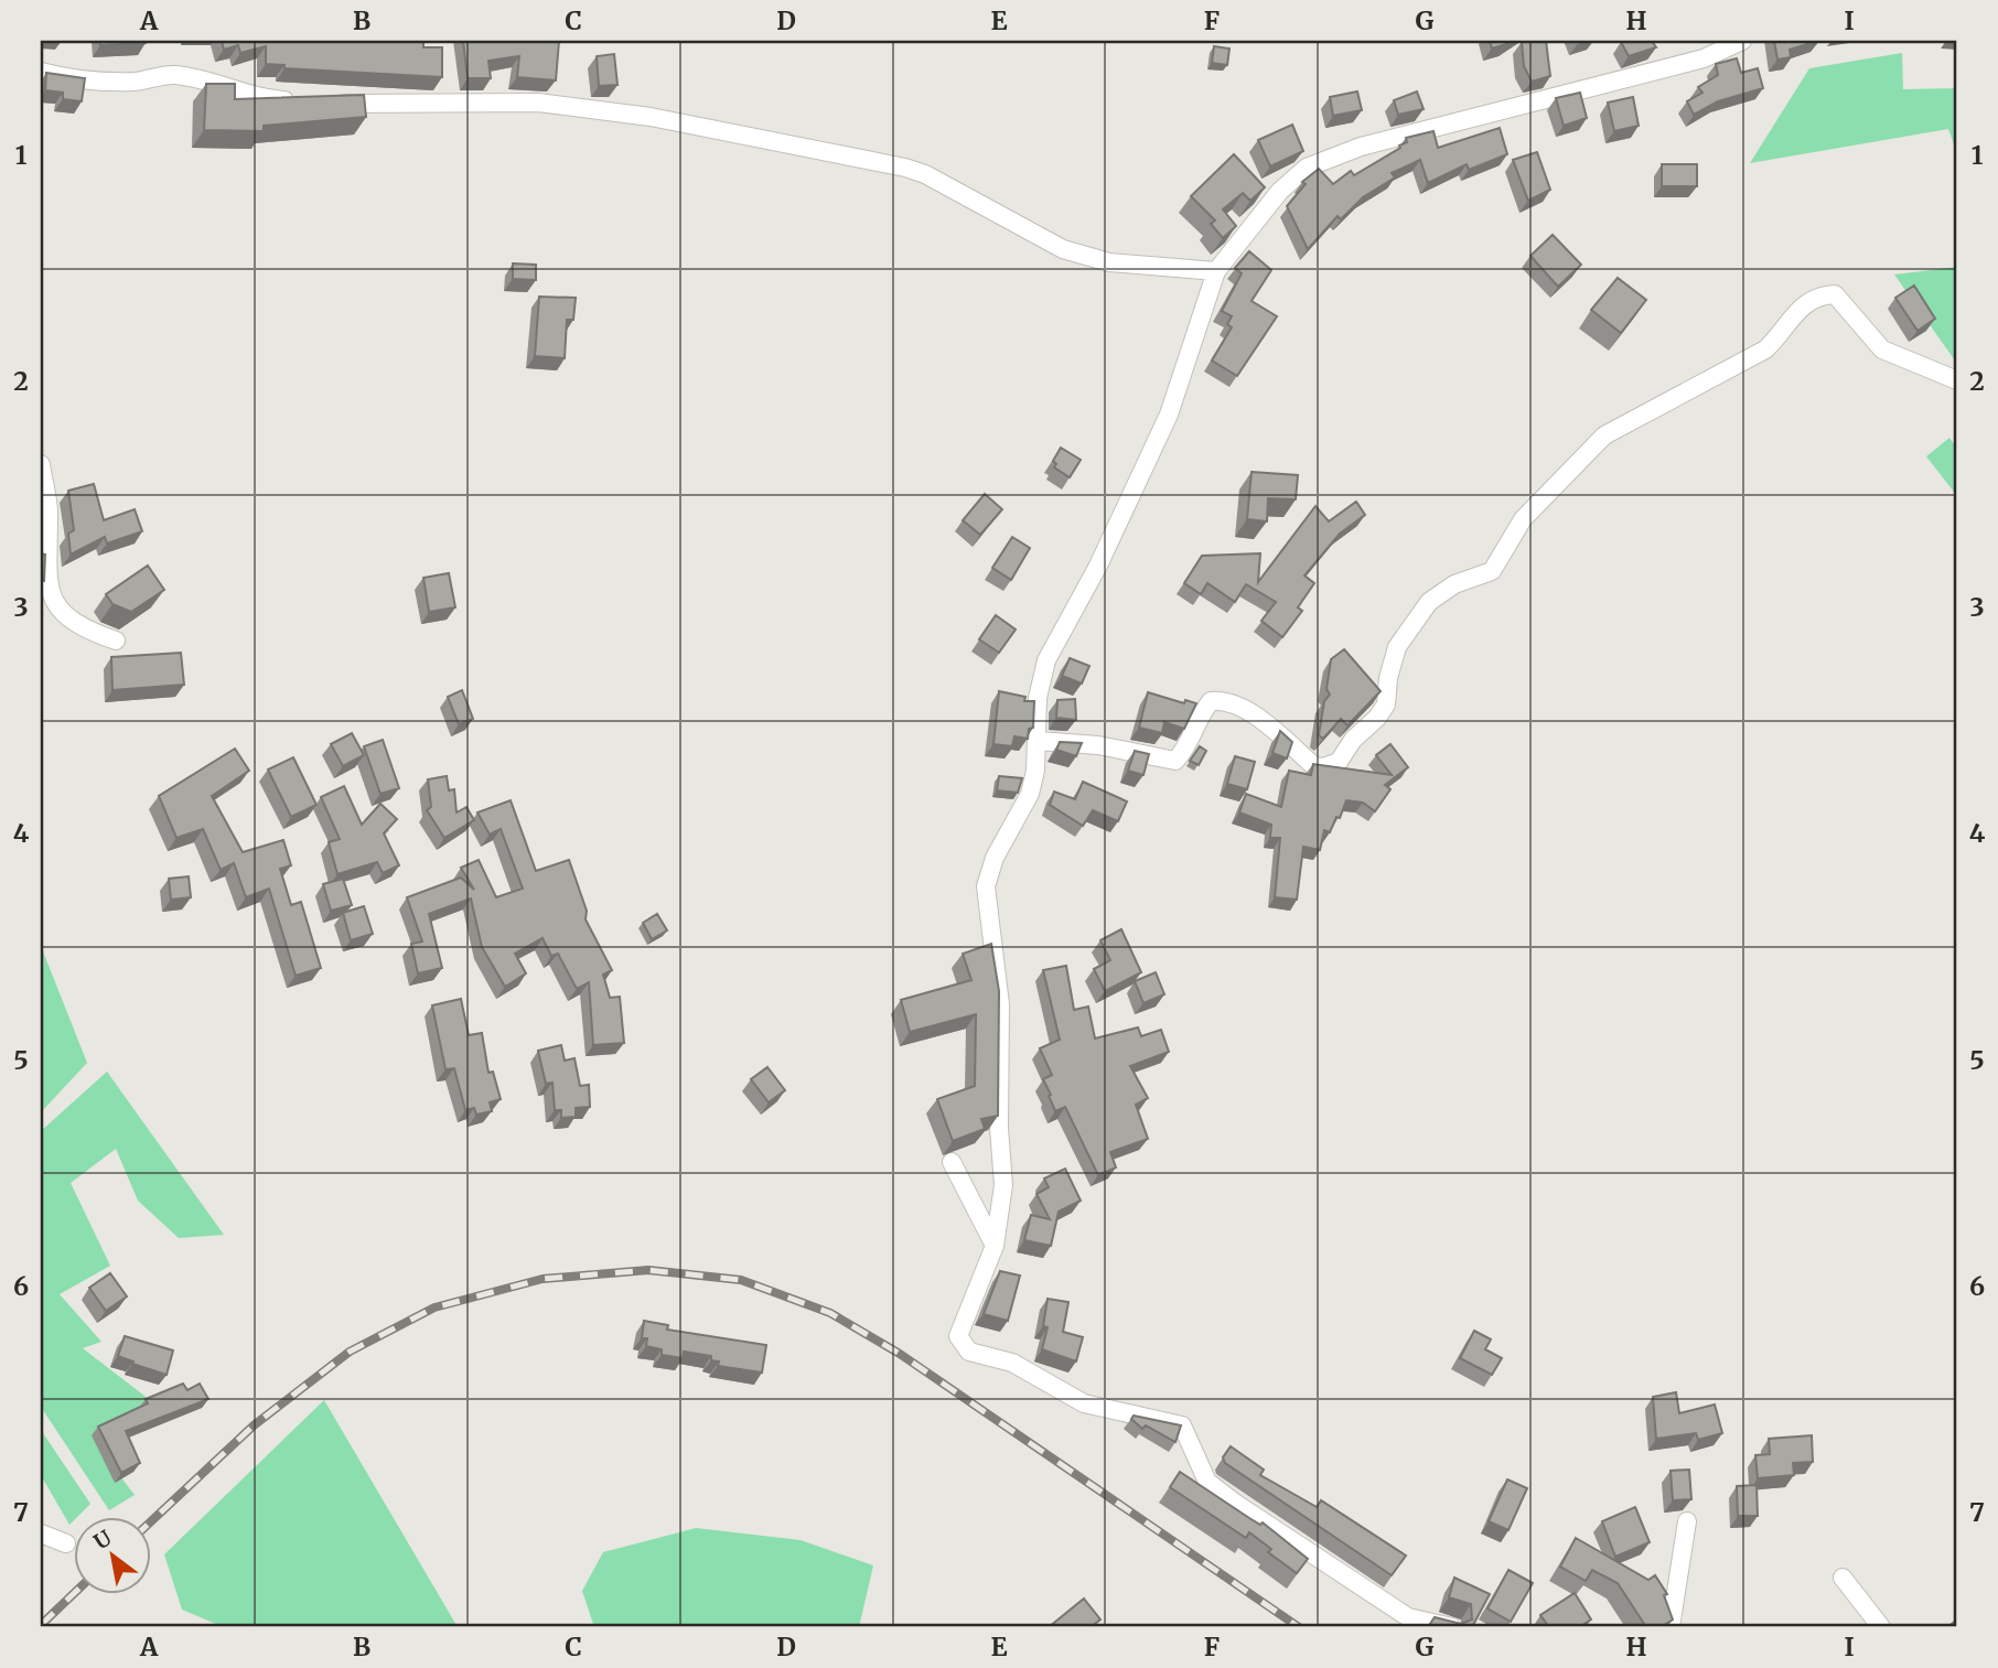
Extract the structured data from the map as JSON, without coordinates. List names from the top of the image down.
{
  "north": "top left",
  "grid": {
    "columns": [
      "A",
      "B",
      "C",
      "D",
      "E",
      "F",
      "G",
      "H",
      "I"
    ],
    "rows": [
      "1",
      "2",
      "3",
      "4",
      "5",
      "6",
      "7"
    ]
  }
}
